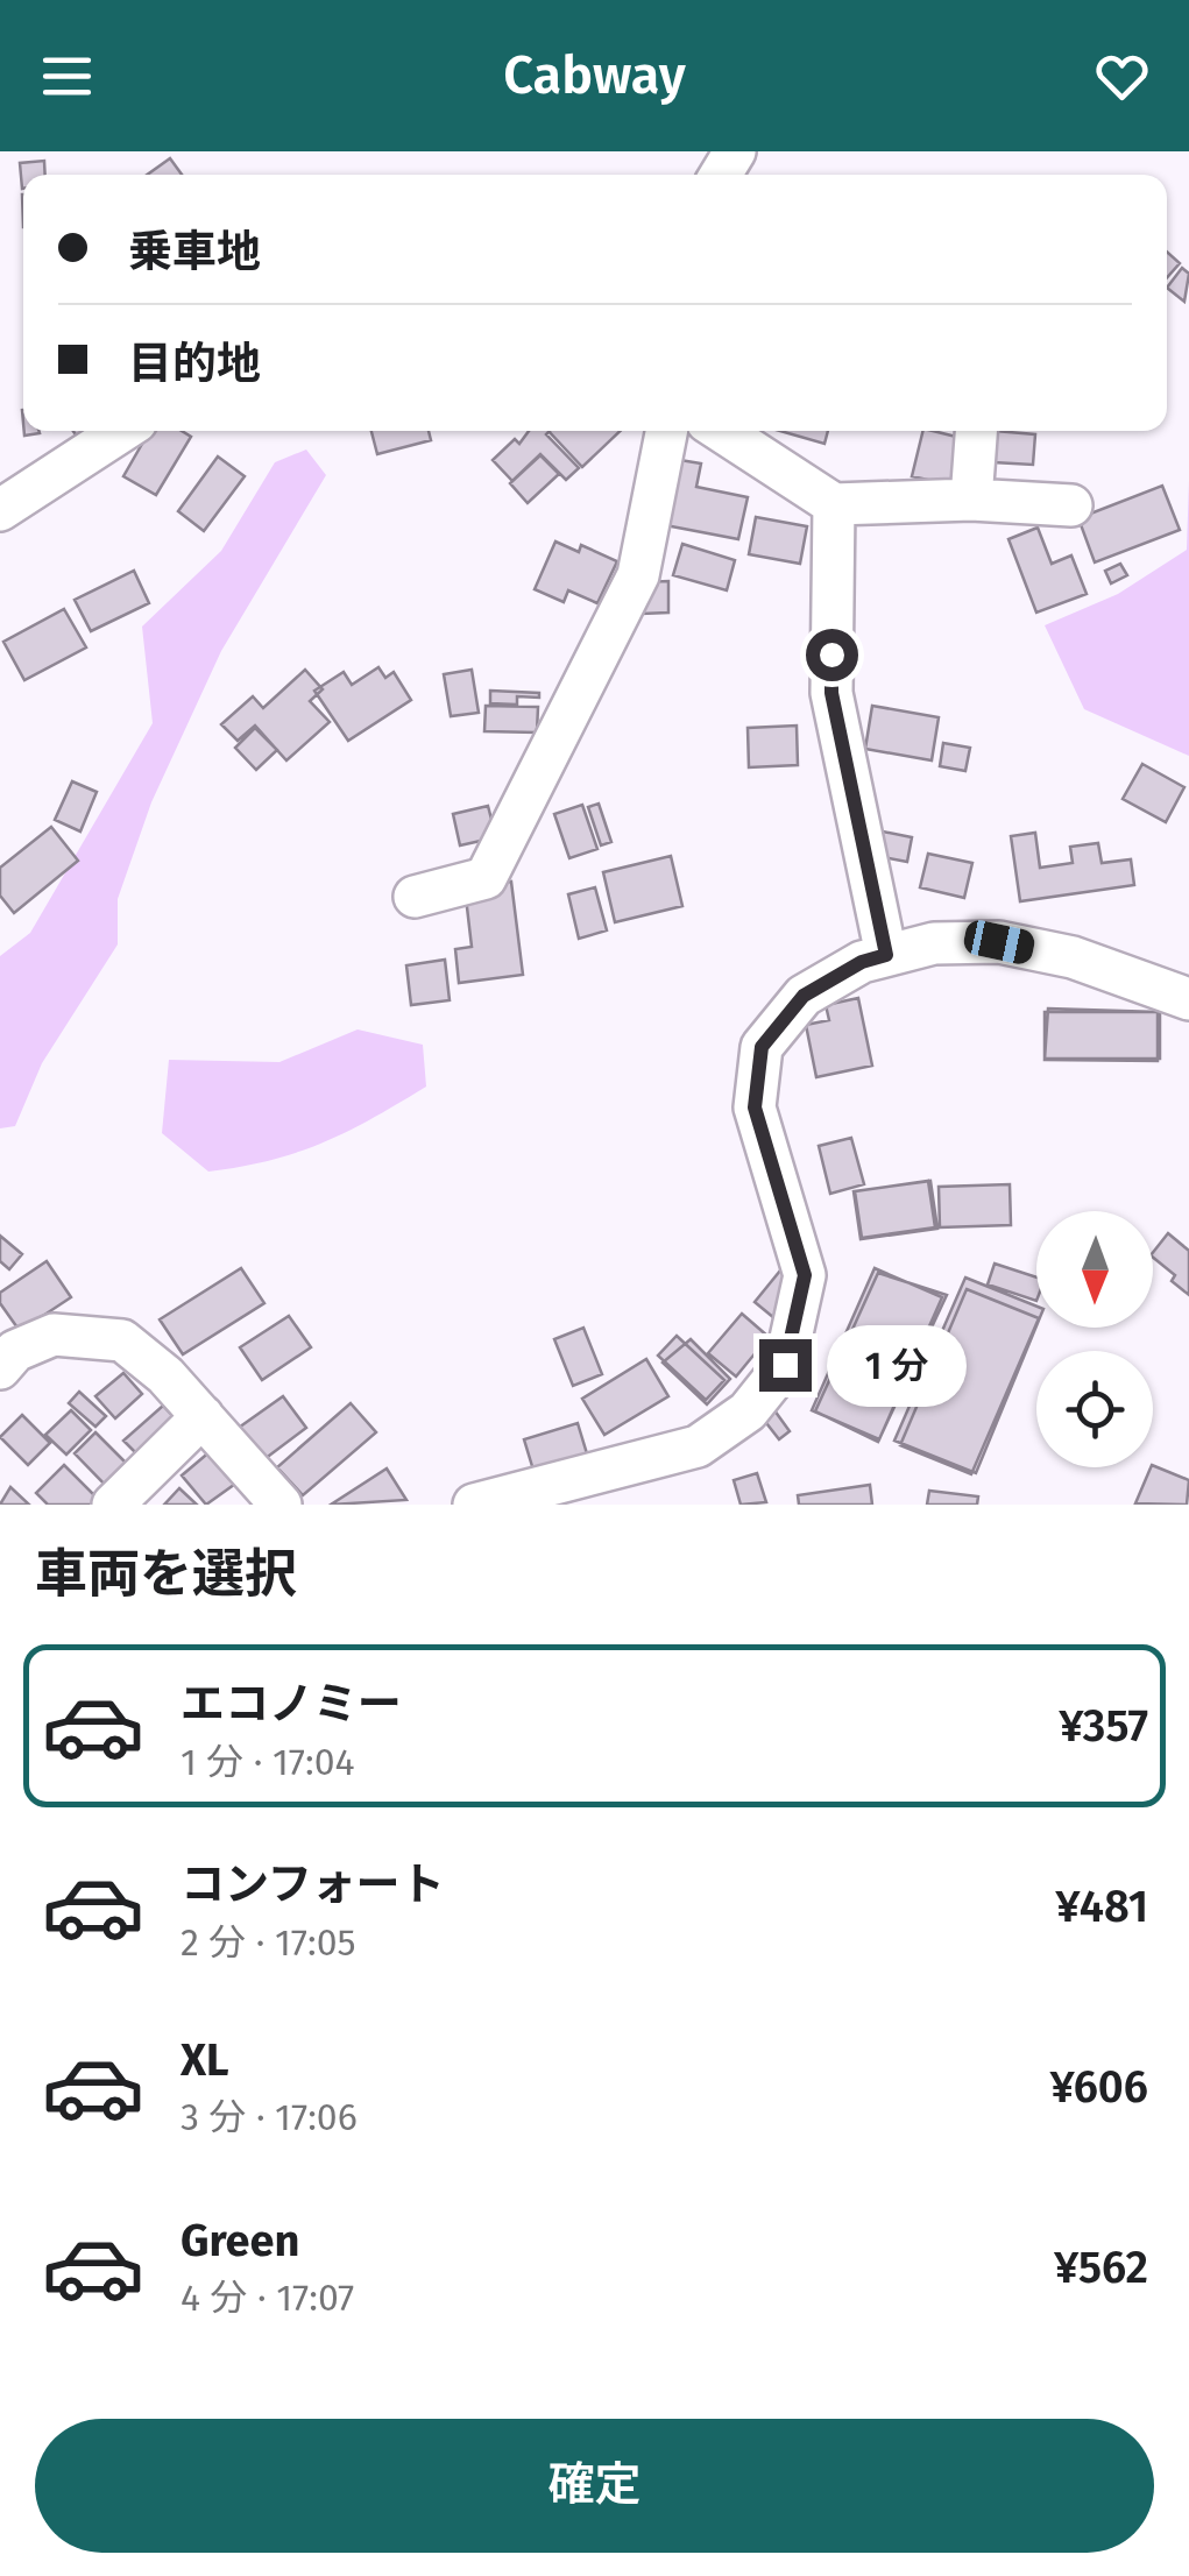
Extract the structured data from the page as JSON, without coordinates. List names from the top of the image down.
{
  "north": "bottom",
  "page": {
    "header": "Cabway",
    "banner": ["乗車地", "目的地"],
    "bubble": "1 分",
    "heading": "車両を選択",
    "list": [
      {
        "name": "エコノミー",
        "note": "1 分 · 17:04",
        "value": "¥357"
      },
      {
        "name": "コンフォート",
        "note": "2 分 · 17:05",
        "value": "¥481"
      },
      {
        "name": "XL",
        "note": "3 分 · 17:06",
        "value": "¥606"
      },
      {
        "name": "Green",
        "note": "4 分 · 17:07",
        "value": "¥562"
      }
    ],
    "buttons": "確定"
  }
}
